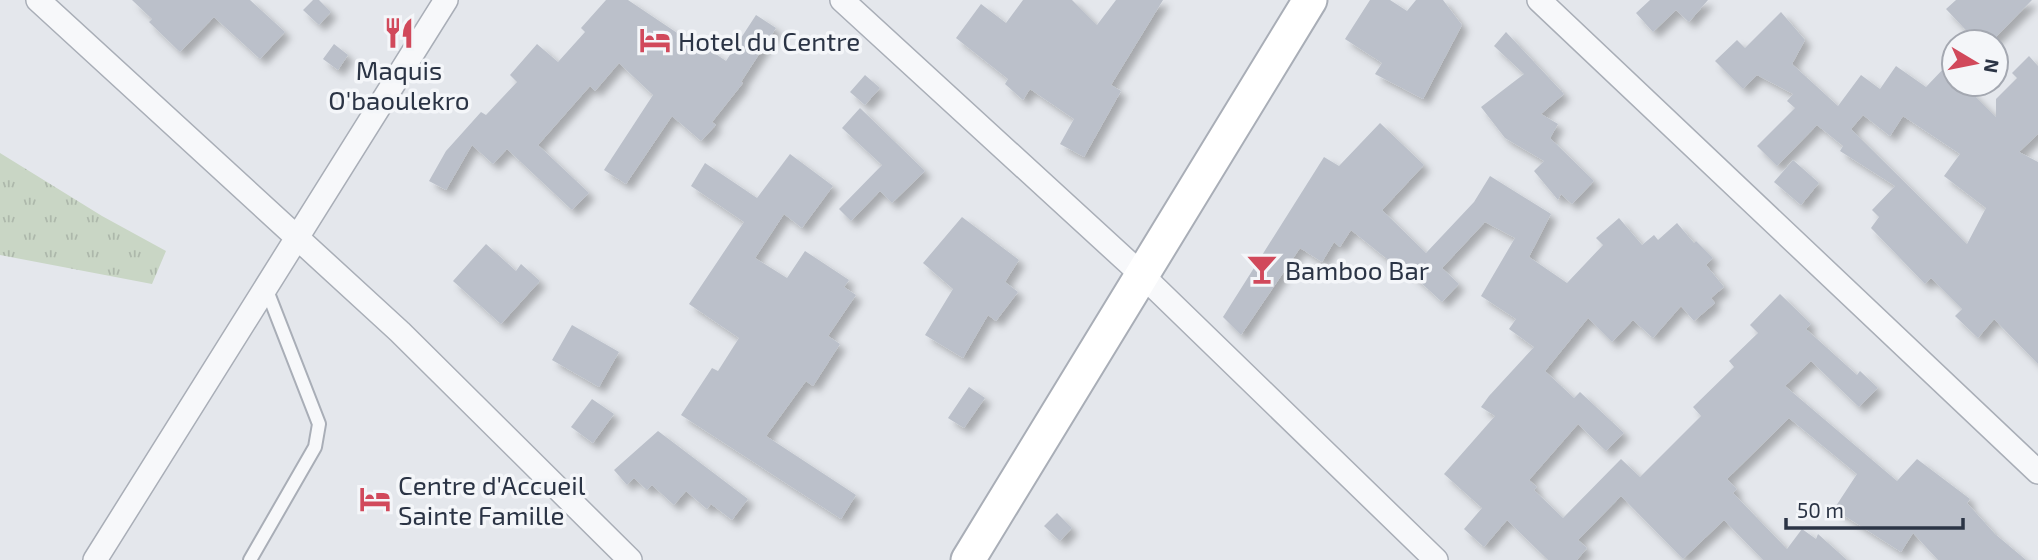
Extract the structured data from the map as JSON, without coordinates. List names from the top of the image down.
{
  "places": {
    "restaurant": ["Maquis O'baoulekro"],
    "hotel": ["Hotel du Centre", "Centre d'Accueil Sainte Famille"],
    "bar": ["Bamboo Bar"]
  },
  "scale_bar": "50 m",
  "north": "right"
}
